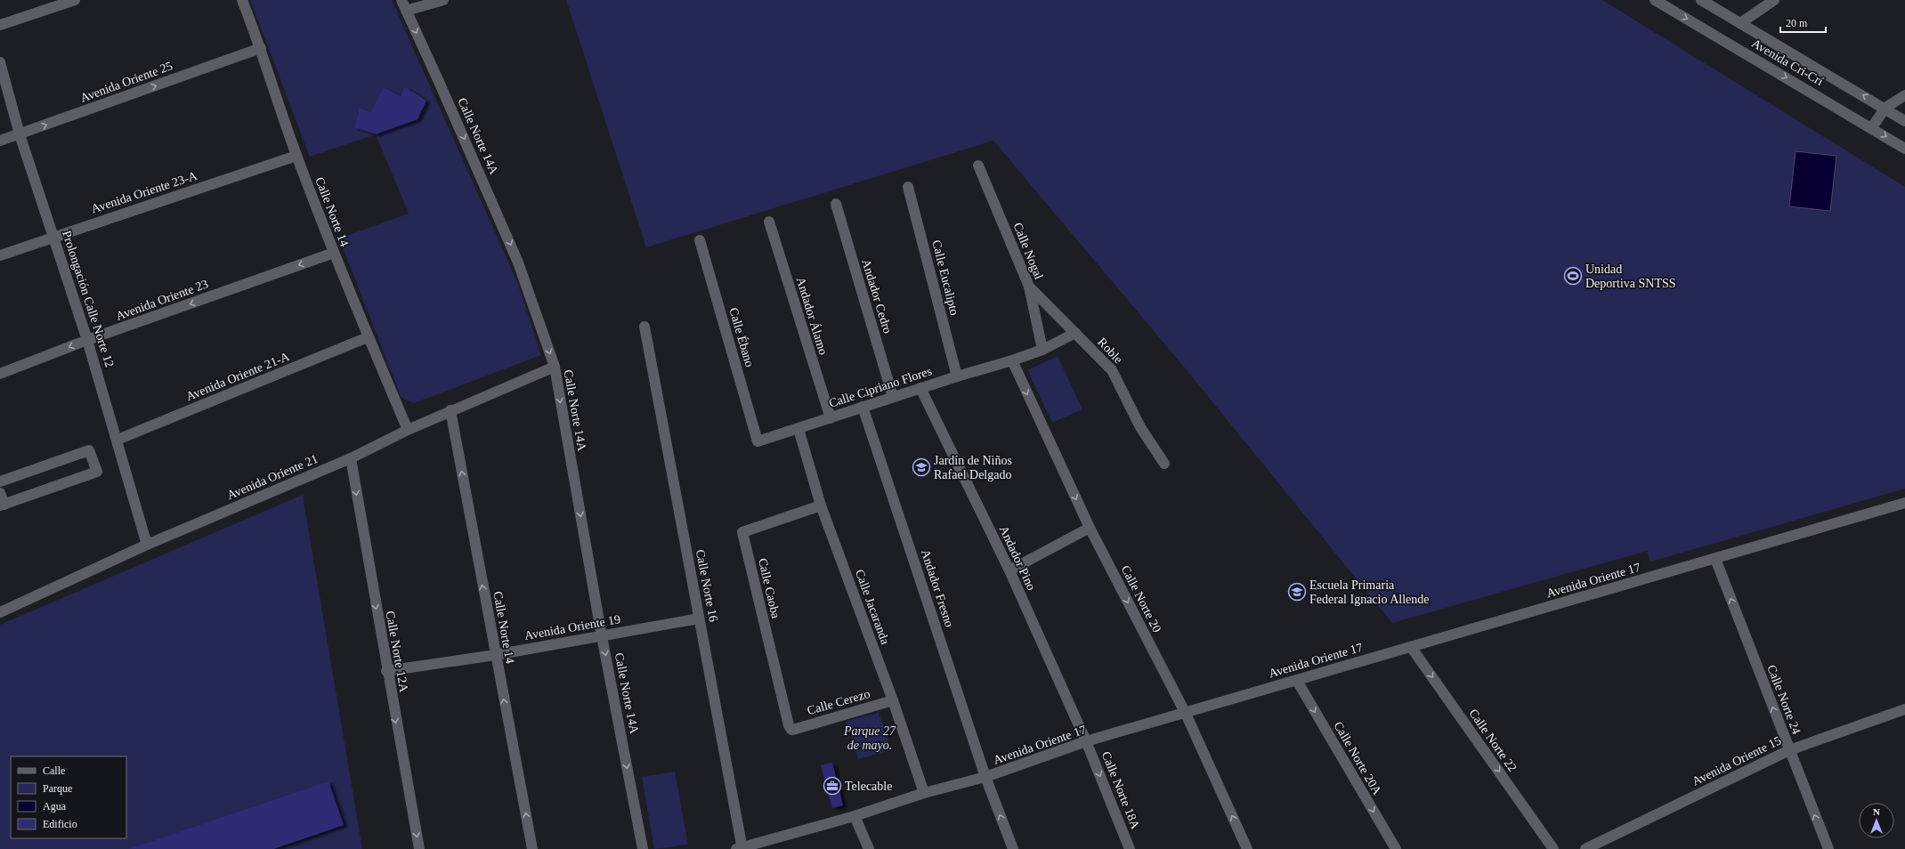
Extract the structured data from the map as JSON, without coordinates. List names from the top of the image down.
{
  "streets": {
    "street": [
      "Avenida Cri-Crí",
      "Avenida Oriente 25",
      "Calle Norte 14A",
      "Avenida Oriente 23-A",
      "Calle Norte 14",
      "Calle Nogal",
      "Calle Eucalipto",
      "Andador Cedro",
      "Prolongación Calle Norte 12",
      "Avenida Oriente 23",
      "Andador Álamo",
      "Calle Ébano",
      "Roble",
      "Avenida Oriente 21-A",
      "Calle Cipriano Flores",
      "Avenida Oriente 21",
      "Andador Pino",
      "Avenida Oriente 17",
      "Calle Norte 16",
      "Calle Caoba",
      "Andador Fresno",
      "Calle Norte 20",
      "Calle Jacaranda",
      "Avenida Oriente 19",
      "Calle Norte 12A",
      "Calle Norte 24",
      "Calle Cerezo",
      "Calle Norte 22",
      "Calle Norte 20A",
      "Avenida Oriente 15",
      "Calle Norte 18A"
    ]
  },
  "crossings": [
    ["Avenida Oriente 25", "Calle Norte 14"],
    ["Avenida Oriente 25", "Prolongación Calle Norte 12"],
    ["Calle Norte 14A", "Avenida Oriente 21"],
    ["Calle Norte 14A", "Avenida Oriente 19"],
    ["Avenida Oriente 23-A", "Calle Norte 14"],
    ["Avenida Oriente 23-A", "Prolongación Calle Norte 12"],
    ["Calle Norte 14", "Avenida Oriente 23"],
    ["Calle Norte 14", "Avenida Oriente 21-A"],
    ["Calle Norte 14", "Avenida Oriente 21"],
    ["Calle Norte 14", "Avenida Oriente 19"],
    ["Calle Nogal", "Roble"],
    ["Calle Nogal", "Calle Cipriano Flores"],
    ["Calle Eucalipto", "Calle Cipriano Flores"],
    ["Andador Cedro", "Calle Cipriano Flores"],
    ["Prolongación Calle Norte 12", "Avenida Oriente 23"],
    ["Prolongación Calle Norte 12", "Avenida Oriente 21-A"],
    ["Prolongación Calle Norte 12", "Avenida Oriente 21"],
    ["Andador Álamo", "Calle Cipriano Flores"],
    ["Calle Ébano", "Calle Cipriano Flores"],
    ["Roble", "Calle Cipriano Flores"],
    ["Calle Cipriano Flores", "Andador Pino"],
    ["Calle Cipriano Flores", "Andador Fresno"],
    ["Calle Cipriano Flores", "Calle Norte 20"],
    ["Calle Cipriano Flores", "Calle Jacaranda"],
    ["Avenida Oriente 21", "Calle Norte 12A"],
    ["Andador Pino", "Avenida Oriente 17"],
    ["Andador Pino", "Calle Norte 18A"],
    ["Avenida Oriente 17", "Calle Norte 16"],
    ["Avenida Oriente 17", "Andador Fresno"],
    ["Avenida Oriente 17", "Calle Norte 20"],
    ["Avenida Oriente 17", "Calle Jacaranda"],
    ["Avenida Oriente 17", "Calle Norte 24"],
    ["Avenida Oriente 17", "Calle Norte 22"],
    ["Avenida Oriente 17", "Calle Norte 20A"],
    ["Avenida Oriente 17", "Calle Norte 18A"],
    ["Calle Norte 16", "Avenida Oriente 19"],
    ["Calle Caoba", "Calle Jacaranda"],
    ["Calle Caoba", "Calle Cerezo"],
    ["Calle Jacaranda", "Calle Cerezo"],
    ["Avenida Oriente 19", "Calle Norte 12A"],
    ["Calle Norte 24", "Avenida Oriente 15"]
  ],
  "one_way": [
    "Avenida Oriente 25",
    "Calle Norte 14A",
    "Calle Norte 14",
    "Avenida Oriente 23",
    "Calle Norte 12A",
    "Calle Norte 24",
    "Calle Norte 22",
    "Calle Norte 20A",
    "Calle Norte 18A"
  ],
  "parks": ["Parque 27 de mayo."],
  "places": {
    "sports": ["Unidad Deportiva SNTSS"],
    "school or university": ["Jardín de Niños Rafael Delgado", "Escuela Primaria Federal Ignacio Allende"],
    "office": ["Telecable"]
  },
  "legend": [
    "Calle",
    "Parque",
    "Agua",
    "Edificio"
  ],
  "scale_bar": "20 m",
  "north": "top"
}
